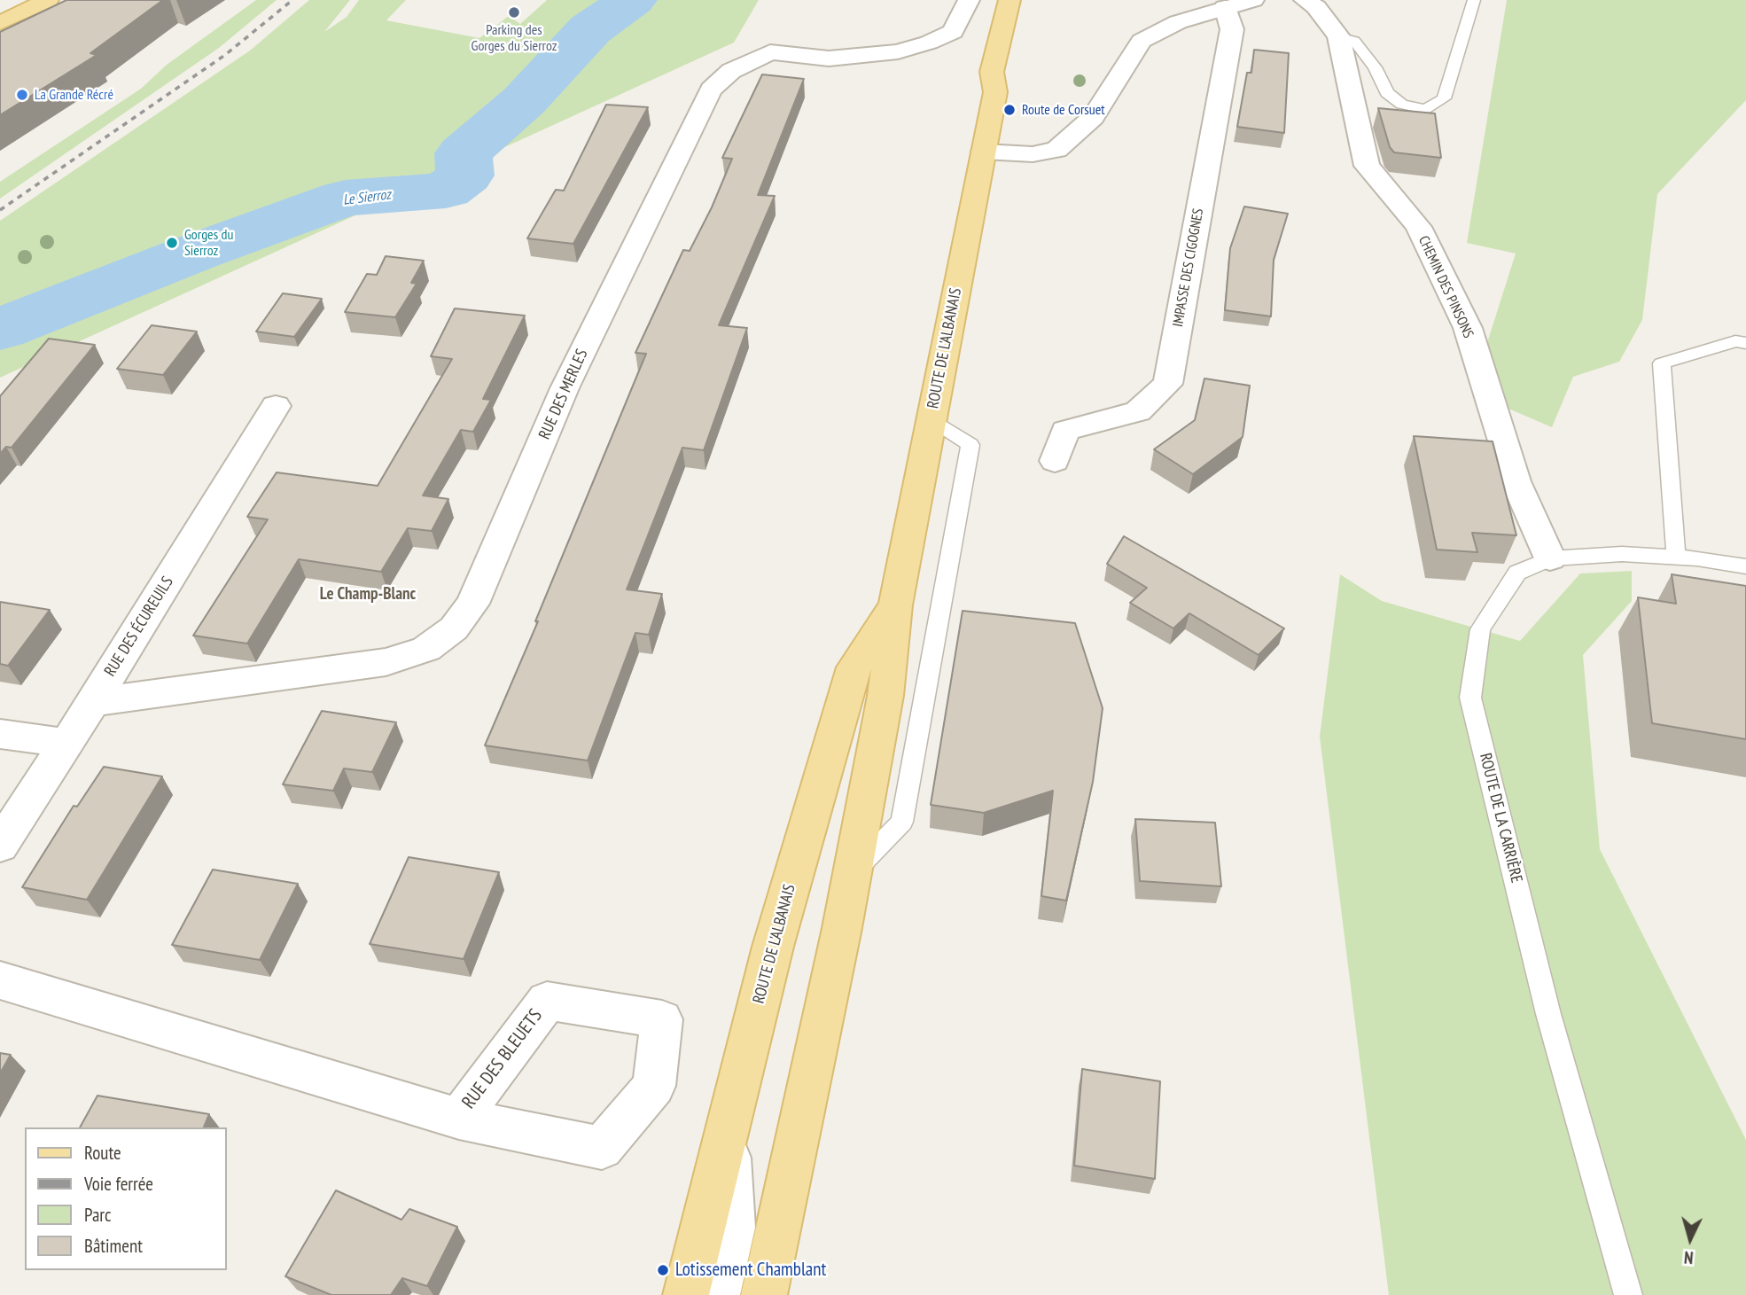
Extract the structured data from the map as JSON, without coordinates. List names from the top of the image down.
{
  "streets": {
    "main road": ["ROUTE DE L'ALBANAIS"],
    "street": [
      "IMPASSE DES CIGOGNES",
      "CHEMIN DES PINSONS",
      "RUE DES MERLES",
      "RUE DES ÉCUREUILS",
      "RUE DES BLEUETS"
    ],
    "lane": ["ROUTE DE LA CARRIÈRE"]
  },
  "crossings": [
    ["CHEMIN DES PINSONS", "ROUTE DE LA CARRIÈRE"],
    ["RUE DES MERLES", "RUE DES ÉCUREUILS"]
  ],
  "districts": ["Le Champ-Blanc"],
  "water": ["Le Sierroz"],
  "places": [
    "Parking des Gorges du Sierroz",
    "La Grande Récré",
    "Route de Corsuet",
    "Gorges du Sierroz",
    "Lotissement Chamblant"
  ],
  "legend": [
    "Route",
    "Voie ferrée",
    "Parc",
    "Bâtiment"
  ],
  "north": "bottom"
}
